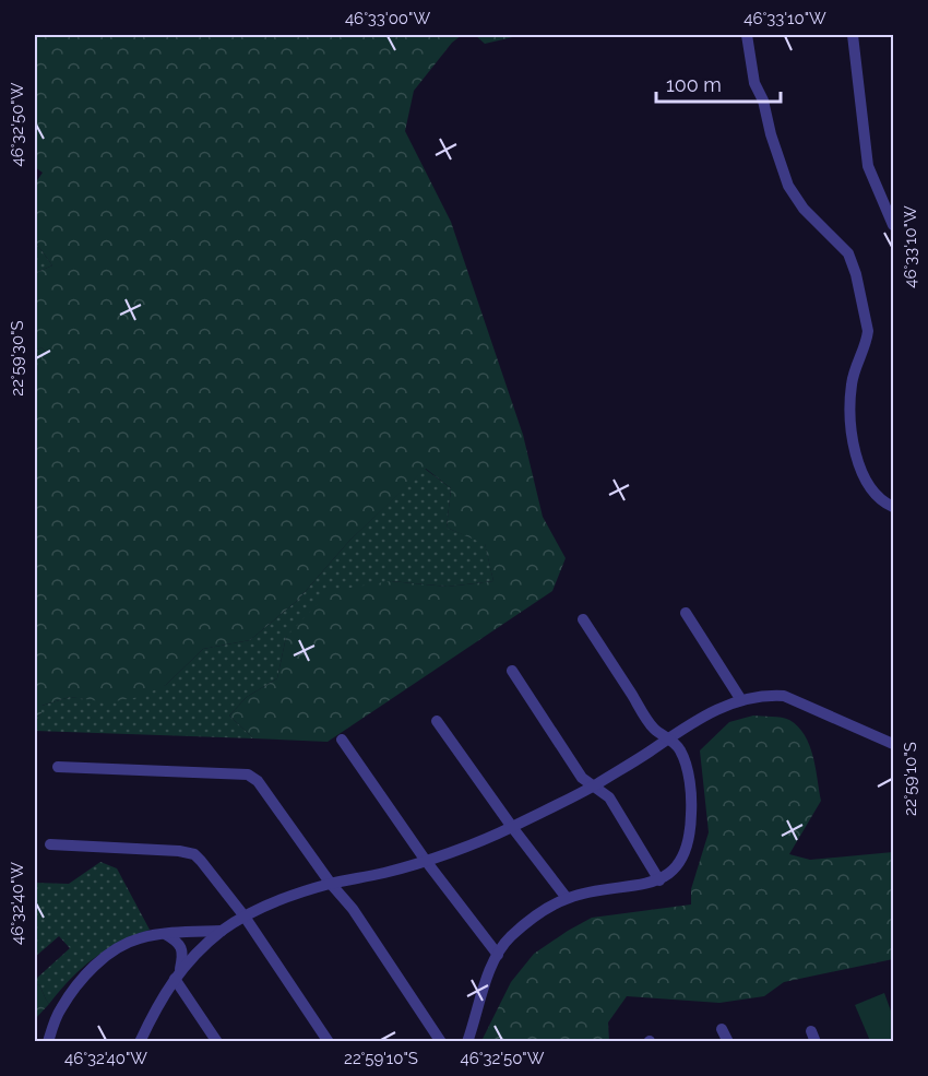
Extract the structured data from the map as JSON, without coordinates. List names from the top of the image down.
{
  "scale_bar": "100 m",
  "coordinates": [
    "46°33'00\"W",
    "46°33'10\"W",
    "46°32'50\"W",
    "22°59'30\"S",
    "22°59'10\"S",
    "46°32'40\"W"
  ]
}
